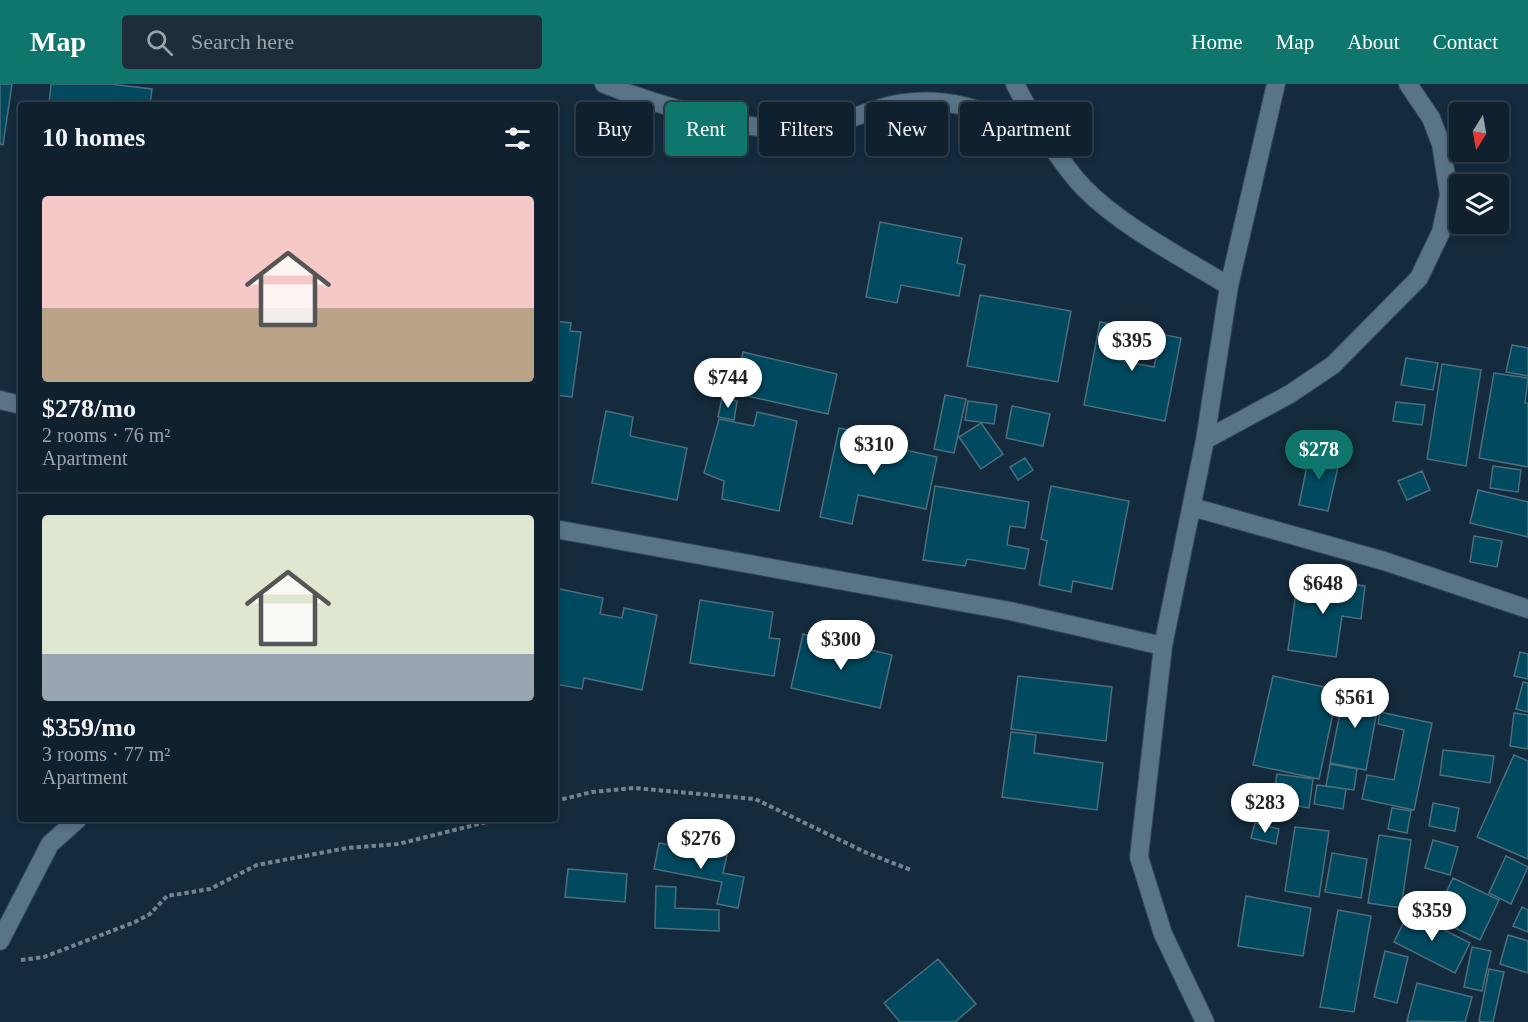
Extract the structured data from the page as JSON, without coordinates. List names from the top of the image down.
{
  "north": "bottom",
  "page": {
    "header": "Map",
    "search": "Search here",
    "nav": [
      "Home",
      "Map",
      "About",
      "Contact"
    ],
    "chip": [
      "Buy",
      "Rent",
      "Filters",
      "New",
      "Apartment"
    ],
    "heading": "10 homes",
    "list": [
      {
        "name": "$278/mo",
        "note": "2 rooms · 76 m² · Apartment"
      },
      {
        "name": "$359/mo",
        "note": "3 rooms · 77 m² · Apartment"
      }
    ],
    "price": [
      "$395",
      "$744",
      "$310",
      "$278",
      "$648",
      "$300",
      "$561",
      "$283",
      "$276",
      "$359"
    ]
  }
}
